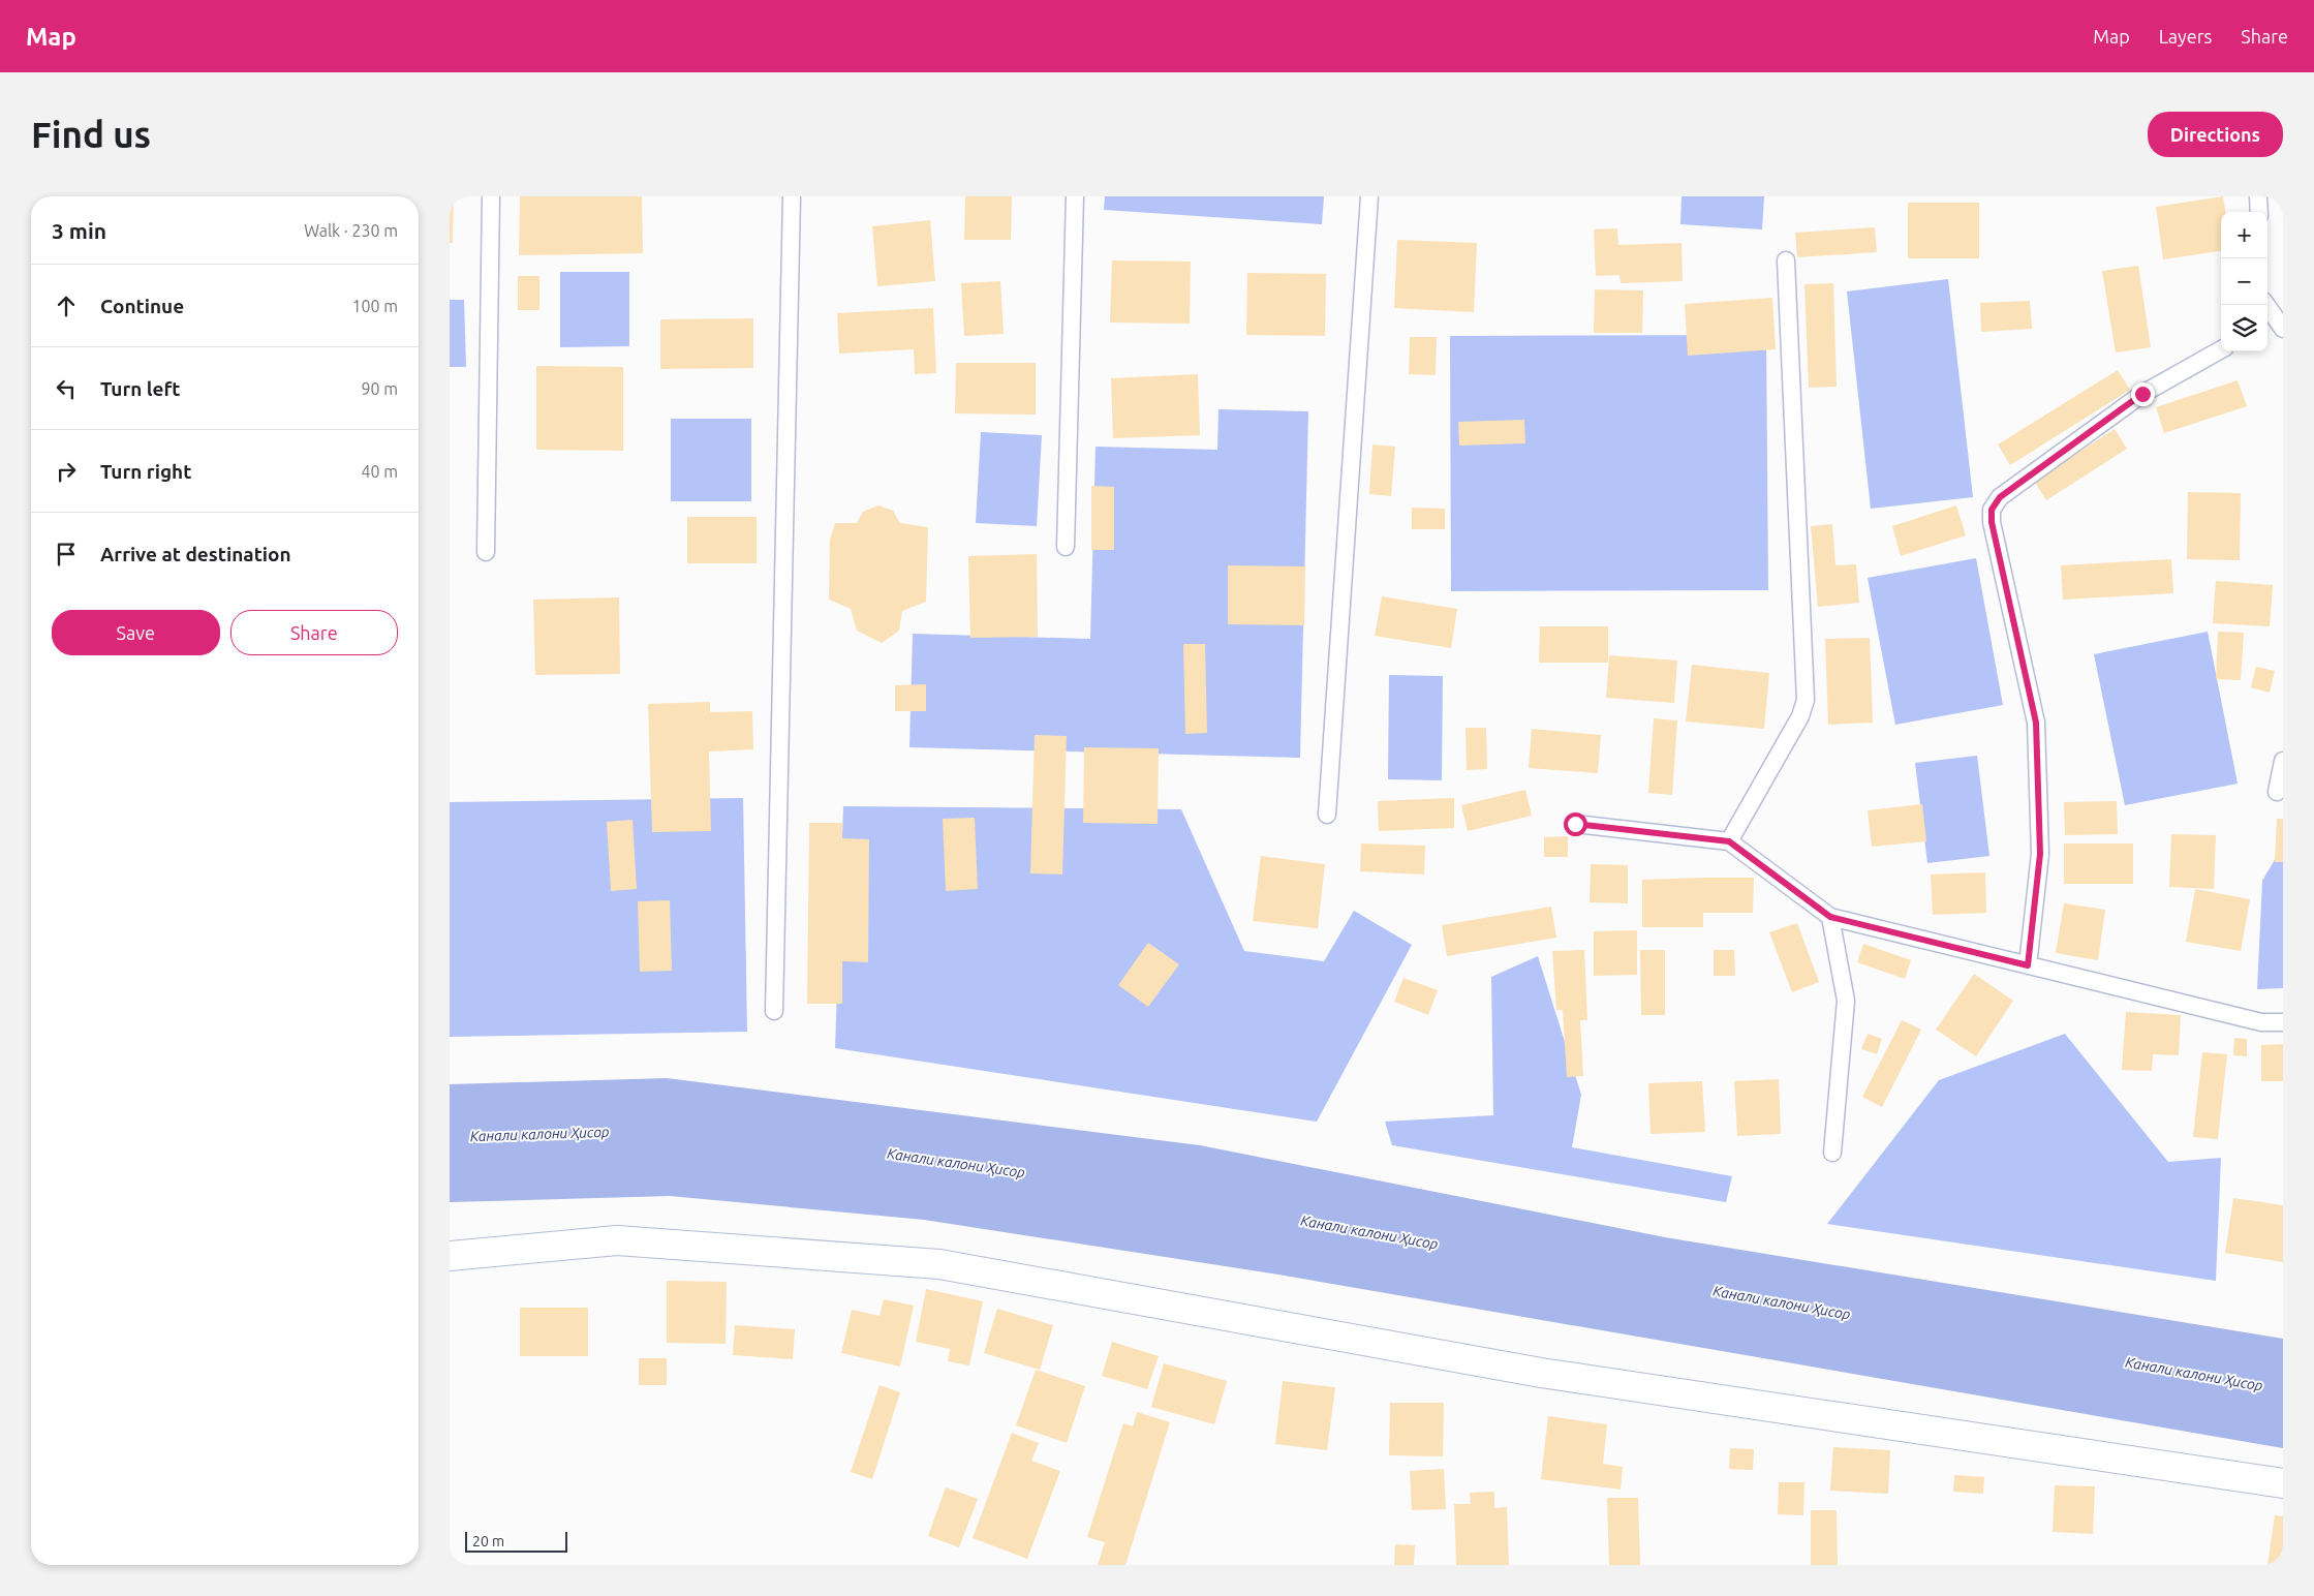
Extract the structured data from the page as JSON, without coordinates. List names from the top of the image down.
{
  "water": ["Канали калони Ҳисор"],
  "scale_bar": "20 m",
  "page": {
    "header": "Map",
    "nav": ["Map", "Layers", "Share"],
    "buttons": [
      "Directions",
      ["Save", "Share"]
    ],
    "title": "Find us",
    "heading": ["3 min", "Walk · 230 m"],
    "map_buttons": ["+", "−"],
    "list": [
      ["Continue", "100 m"],
      ["Turn left", "90 m"],
      ["Turn right", "40 m"],
      "Arrive at destination"
    ],
    "scale": "20 m"
  }
}
